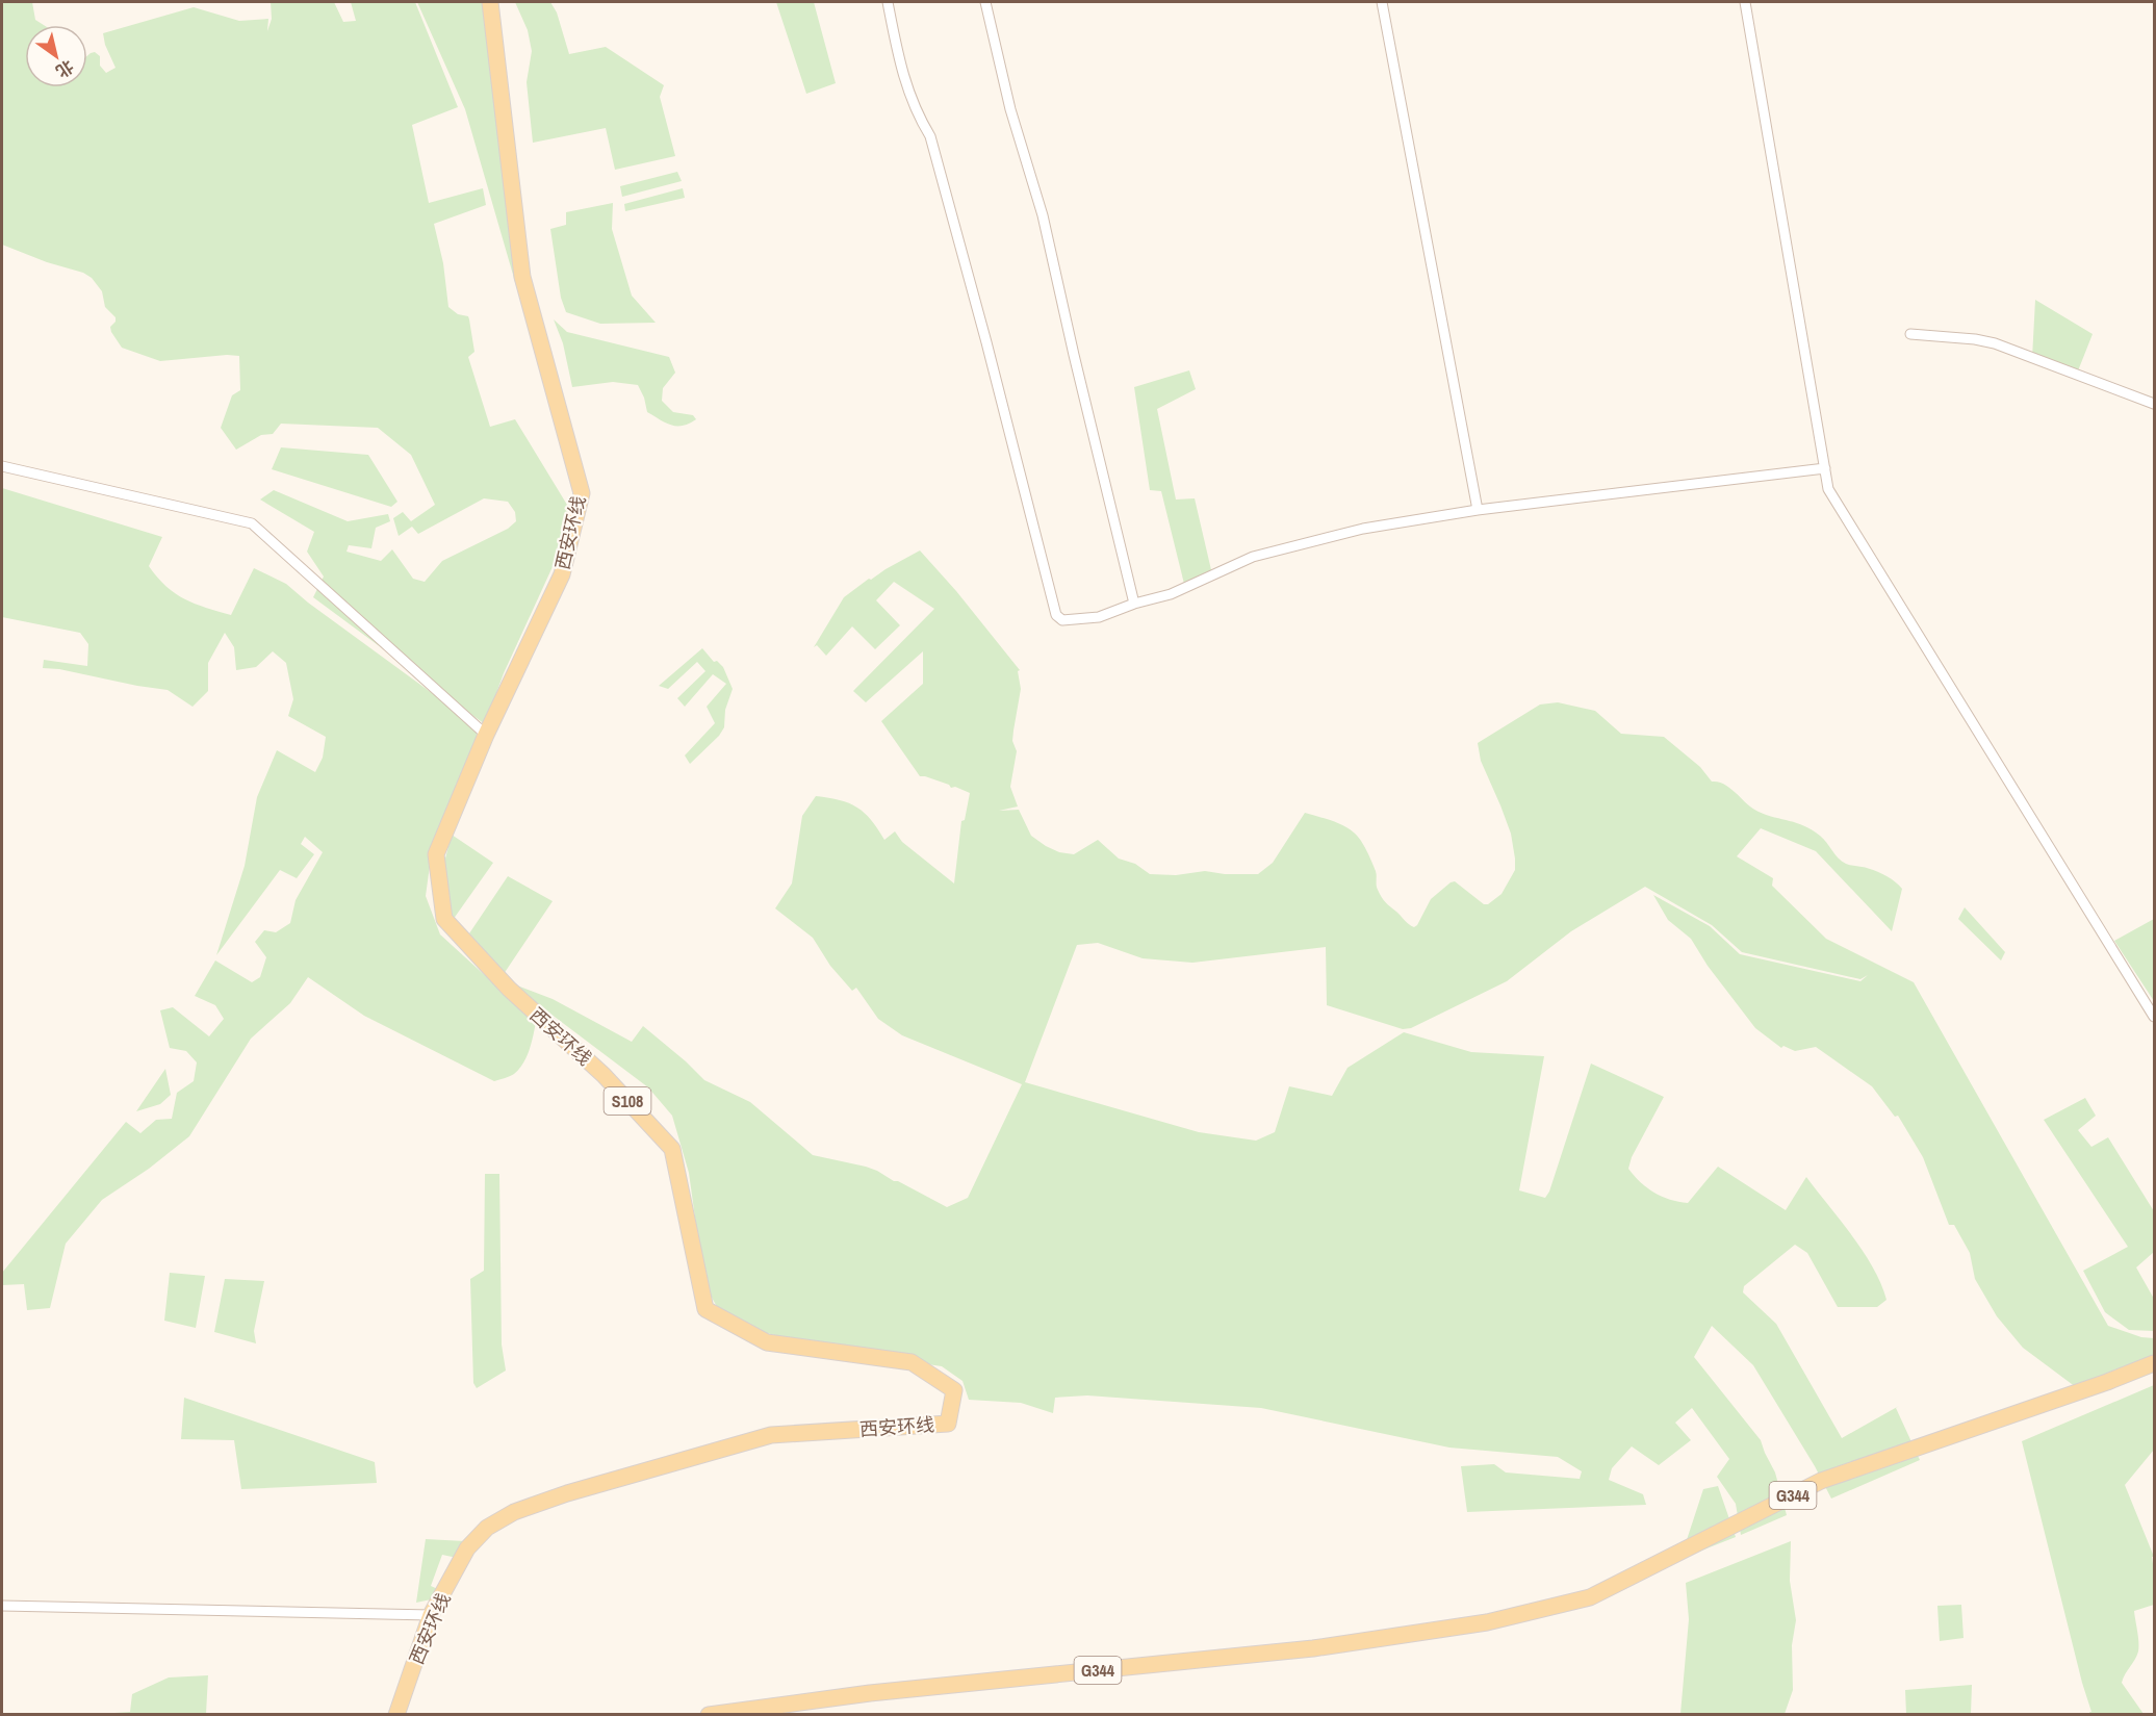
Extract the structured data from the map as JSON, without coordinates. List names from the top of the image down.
{
  "streets": {
    "main road": ["西安环线", "S108", "G344"]
  },
  "north": "bottom right"
}
